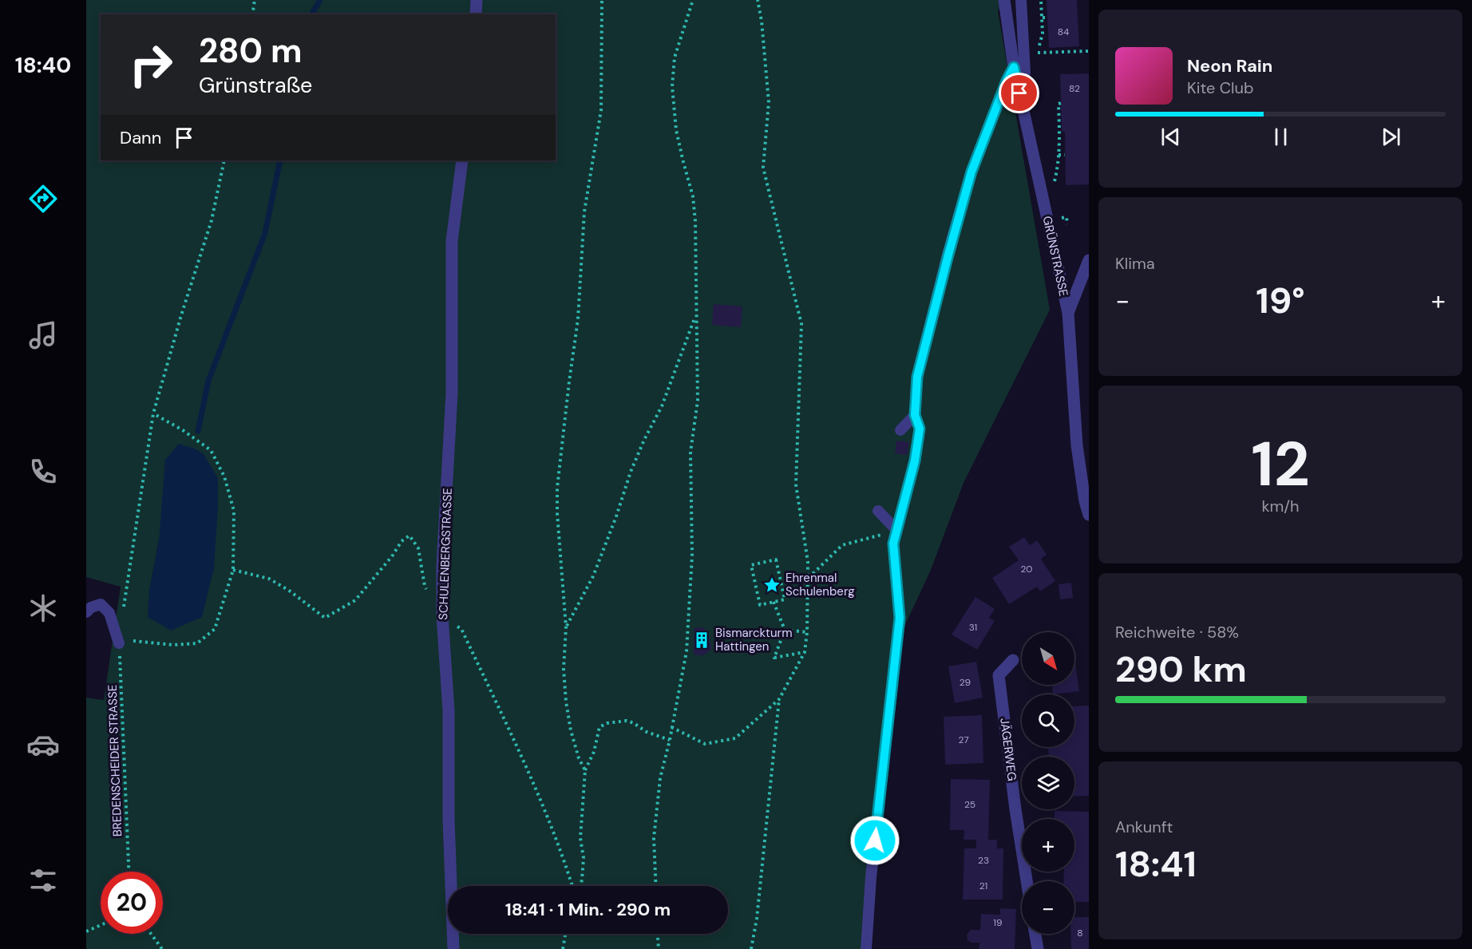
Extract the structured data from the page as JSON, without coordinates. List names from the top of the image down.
{
  "streets": {
    "street": ["GRÜNSTRASSE", "SCHULENBERGSTRASSE", "JÄGERWEG"],
    "path": ["BREDENSCHEIDER STRASSE"]
  },
  "places": {
    "place": ["Ehrenmal Schulenberg"],
    "building": ["Bismarckturm Hattingen"]
  },
  "house_numbers": [
    "84",
    "82",
    "20",
    "31",
    "29",
    "27",
    "25",
    "23",
    "21",
    "19",
    "8"
  ],
  "north": "bottom right",
  "page": {
    "tabs": "18:40",
    "turn": ["280 m", "Grünstraße"],
    "song": ["Neon Rain", "Kite Club"],
    "then": "Dann",
    "tile": [
      "Klima",
      ["12", "km/h"],
      ["Reichweite · 58%", "290 km"],
      ["Ankunft", "18:41"]
    ],
    "heat": ["−", "19°", "+"],
    "map_buttons": ["+", "−"],
    "limit": "20",
    "trip": "18:41 · 1 Min. · 290 m"
  }
}
